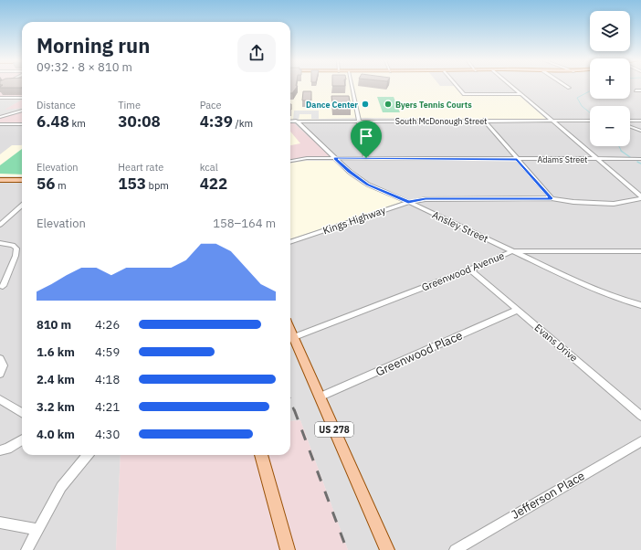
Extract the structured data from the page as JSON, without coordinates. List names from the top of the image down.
{
  "streets": {
    "main road": ["US 278"],
    "street": [
      "South McDonough Street",
      "Adams Street",
      "Kings Highway",
      "Ansley Street",
      "Greenwood Avenue",
      "Evans Drive",
      "Greenwood Place",
      "Jefferson Place"
    ]
  },
  "crossings": [
    ["South McDonough Street", "Ansley Street"],
    ["Adams Street", "Ansley Street"],
    ["Kings Highway", "Ansley Street"],
    ["Ansley Street", "Greenwood Avenue"],
    ["Greenwood Avenue", "Evans Drive"],
    ["Greenwood Avenue", "US 278"],
    ["Evans Drive", "Greenwood Place"],
    ["Greenwood Place", "US 278"]
  ],
  "places": ["Dance Center", "Byers Tennis Courts"],
  "page": {
    "map_buttons": ["+", "−"],
    "heading": ["Morning run", "09:32 · 8 × 810 m"],
    "stats": [
      ["Distance", "6.48 km"],
      ["Time", "30:08"],
      ["Pace", "4:39 /km"],
      ["Elevation", "56 m"],
      ["Heart rate", "153 bpm"],
      ["kcal", "422"]
    ],
    "chart": ["Elevation", "158–164 m"],
    "list": [
      {
        "name": "810 m",
        "note": "4:26"
      },
      {
        "name": "1.6 km",
        "note": "4:59"
      },
      {
        "name": "2.4 km",
        "note": "4:18"
      },
      {
        "name": "3.2 km",
        "note": "4:21"
      },
      {
        "name": "4.0 km",
        "note": "4:30"
      }
    ]
  }
}
